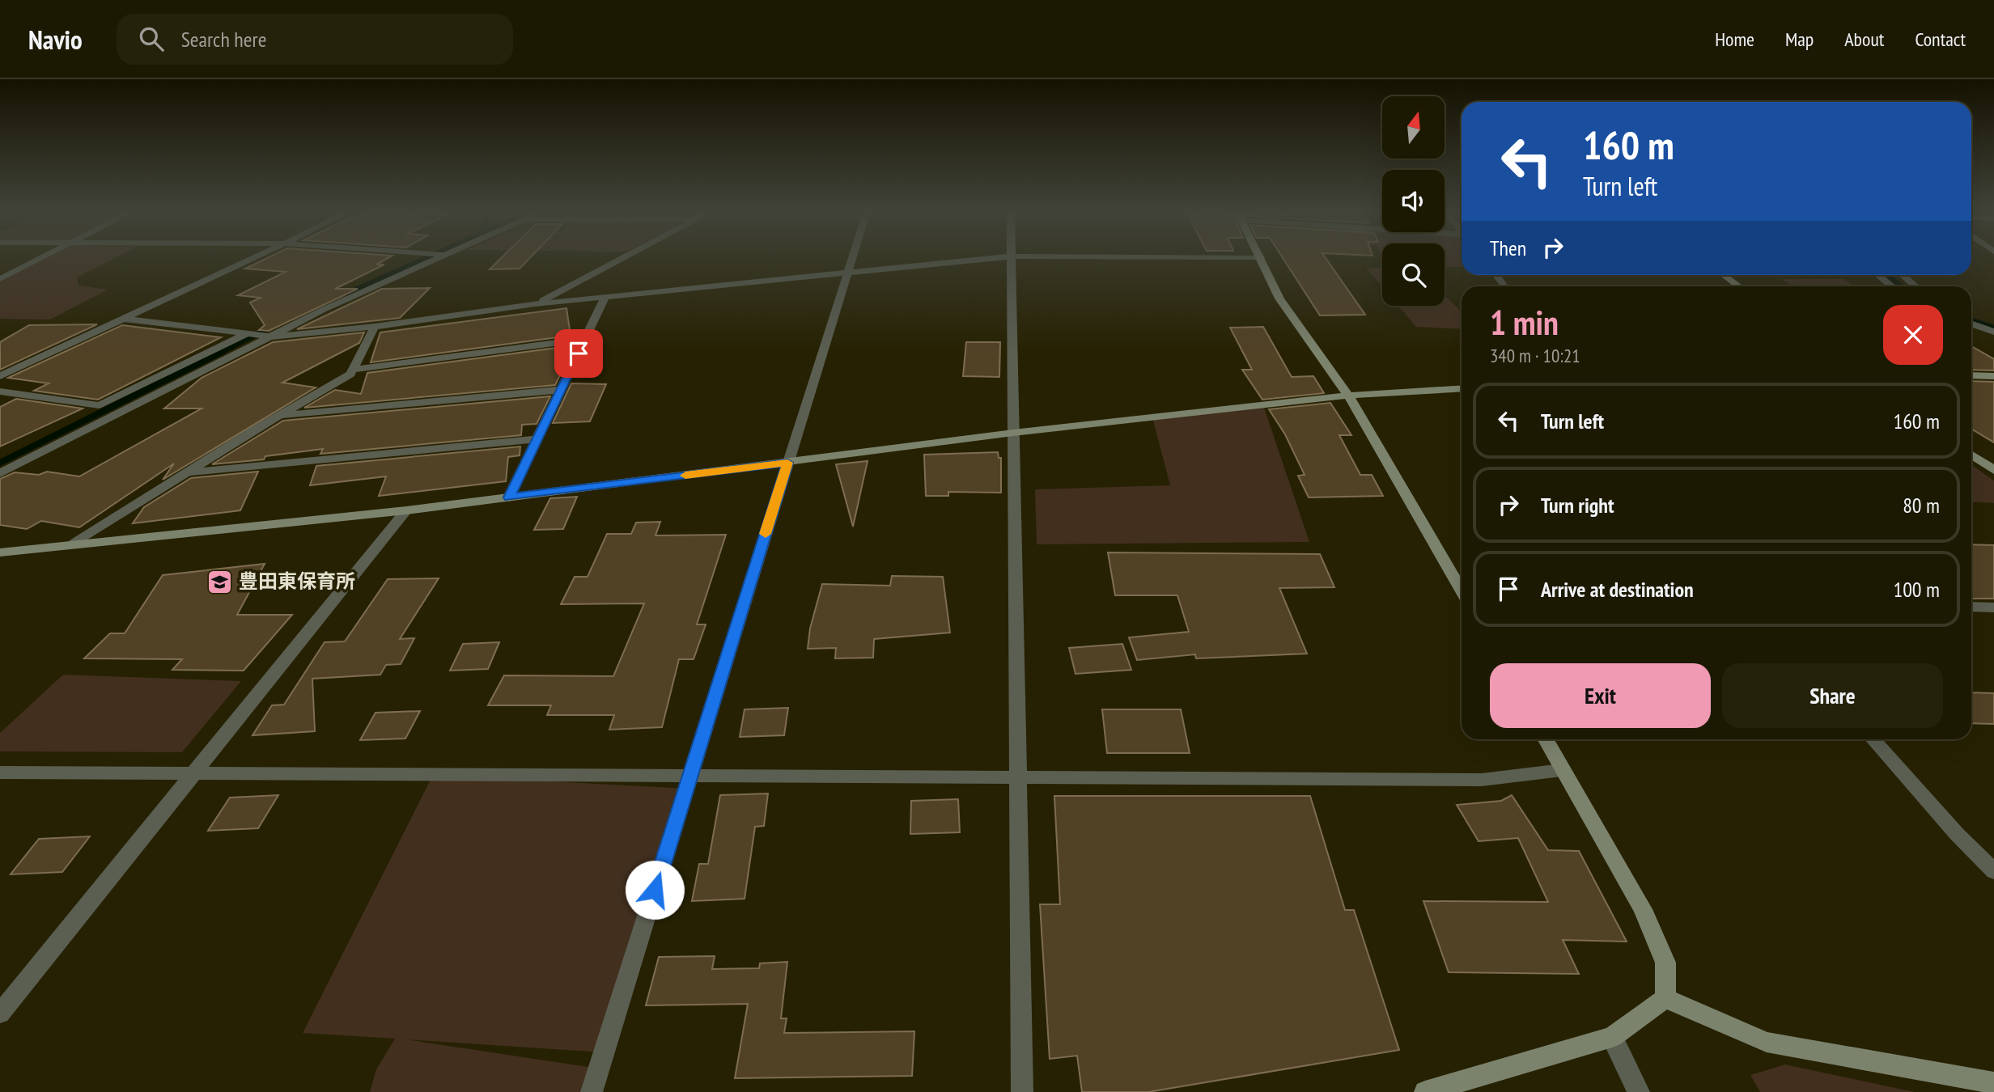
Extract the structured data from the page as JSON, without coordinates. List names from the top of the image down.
{
  "places": {
    "school or university": ["豊田東保育所"]
  },
  "north": "top",
  "page": {
    "header": "Navio",
    "search": "Search here",
    "nav": [
      "Home",
      "Map",
      "About",
      "Contact"
    ],
    "turn": ["160 m", "Turn left"],
    "then": "Then",
    "heading": ["1 min", "340 m · 10:21"],
    "list": [
      {
        "name": "Turn left",
        "value": "160 m"
      },
      {
        "name": "Turn right",
        "value": "80 m"
      },
      {
        "name": "Arrive at destination",
        "value": "100 m"
      }
    ],
    "buttons": ["Exit", "Share"]
  }
}
